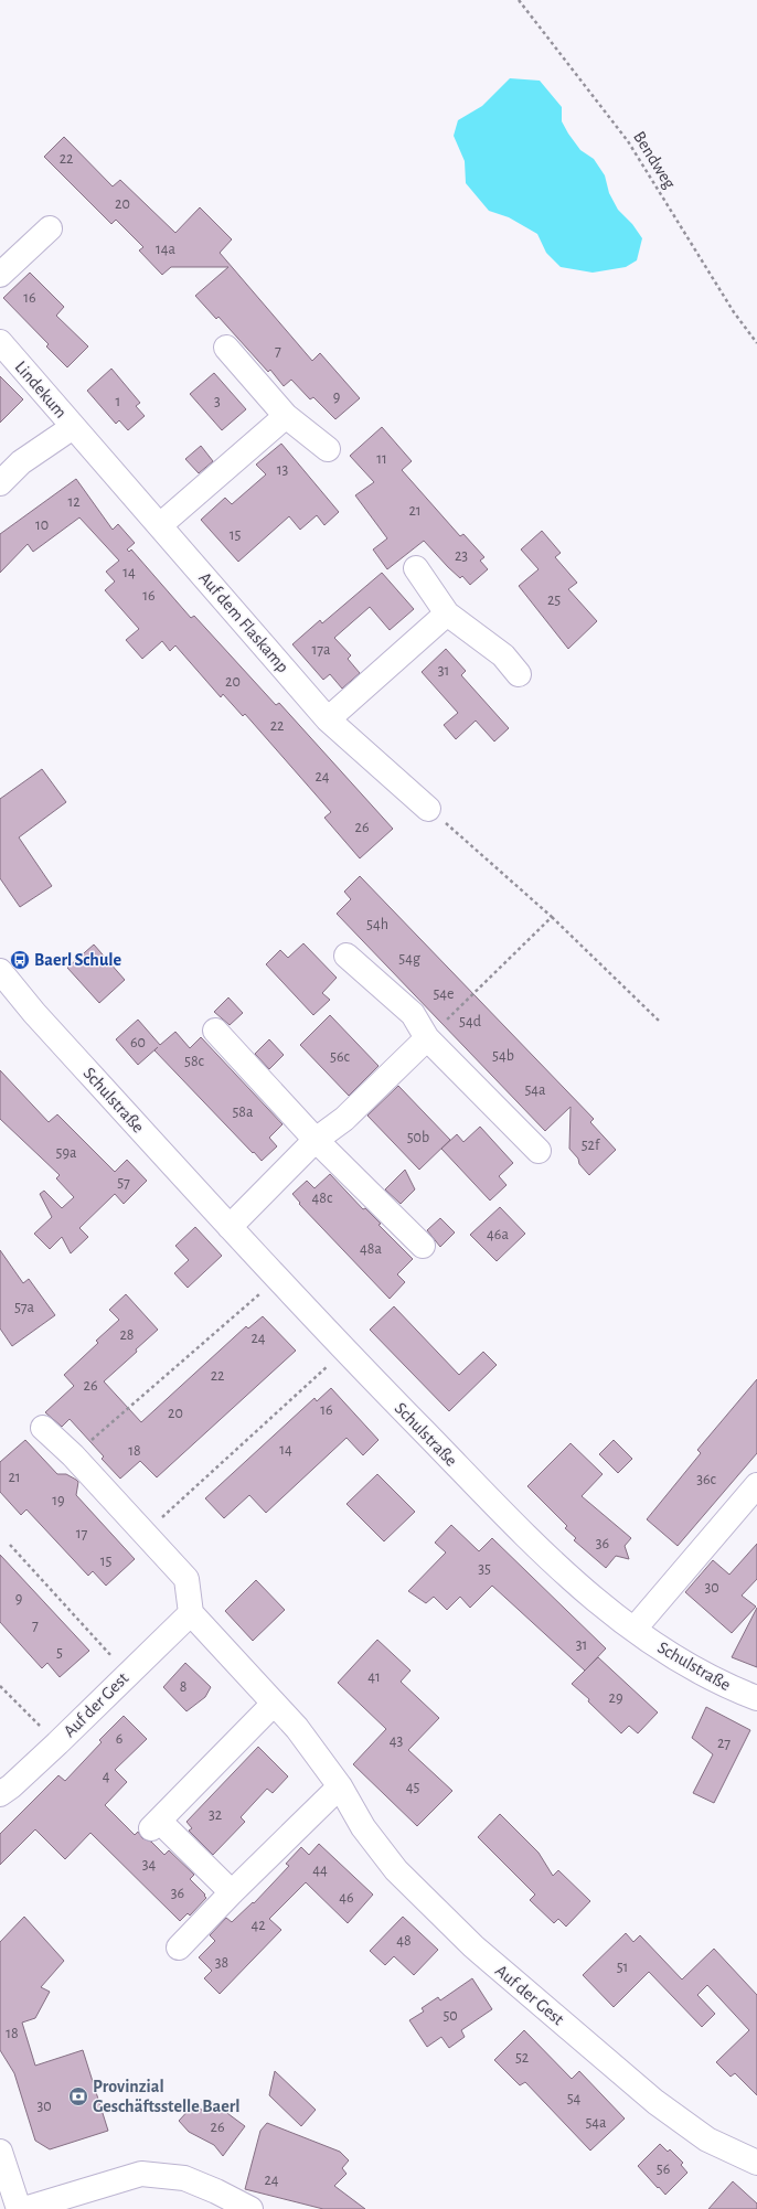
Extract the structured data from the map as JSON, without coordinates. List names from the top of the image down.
{
  "streets": {
    "street": [
      "Lindekum",
      "Auf dem Flaskamp",
      "Schulstraße",
      "Auf der Gest"
    ],
    "path": ["Bendweg"]
  },
  "crossings": [
    ["Lindekum", "Auf dem Flaskamp"]
  ],
  "places": {
    "bus stop": ["Baerl Schule"],
    "bank": ["Provinzial Geschäftsstelle Baerl"]
  },
  "house_numbers": [
    "22",
    "20",
    "14a",
    "16",
    "7",
    "9",
    "1",
    "3",
    "11",
    "13",
    "12",
    "21",
    "10",
    "15",
    "23",
    "14",
    "16",
    "25",
    "17a",
    "31",
    "20",
    "22",
    "24",
    "26",
    "54h",
    "54g",
    "54e",
    "54d",
    "60",
    "54b",
    "56c",
    "58c",
    "54a",
    "58a",
    "50b",
    "52f",
    "59a",
    "57",
    "48c",
    "46a",
    "48a",
    "57a",
    "28",
    "24",
    "22",
    "26",
    "16",
    "20",
    "14",
    "18",
    "21",
    "36c",
    "19",
    "17",
    "36",
    "15",
    "35",
    "30",
    "9",
    "7",
    "31",
    "5",
    "41",
    "8",
    "29",
    "6",
    "43",
    "27",
    "4",
    "45",
    "32",
    "34",
    "44",
    "36",
    "46",
    "42",
    "48",
    "38",
    "51",
    "50",
    "18",
    "52",
    "54",
    "30",
    "54a",
    "26",
    "56",
    "24"
  ]
}
